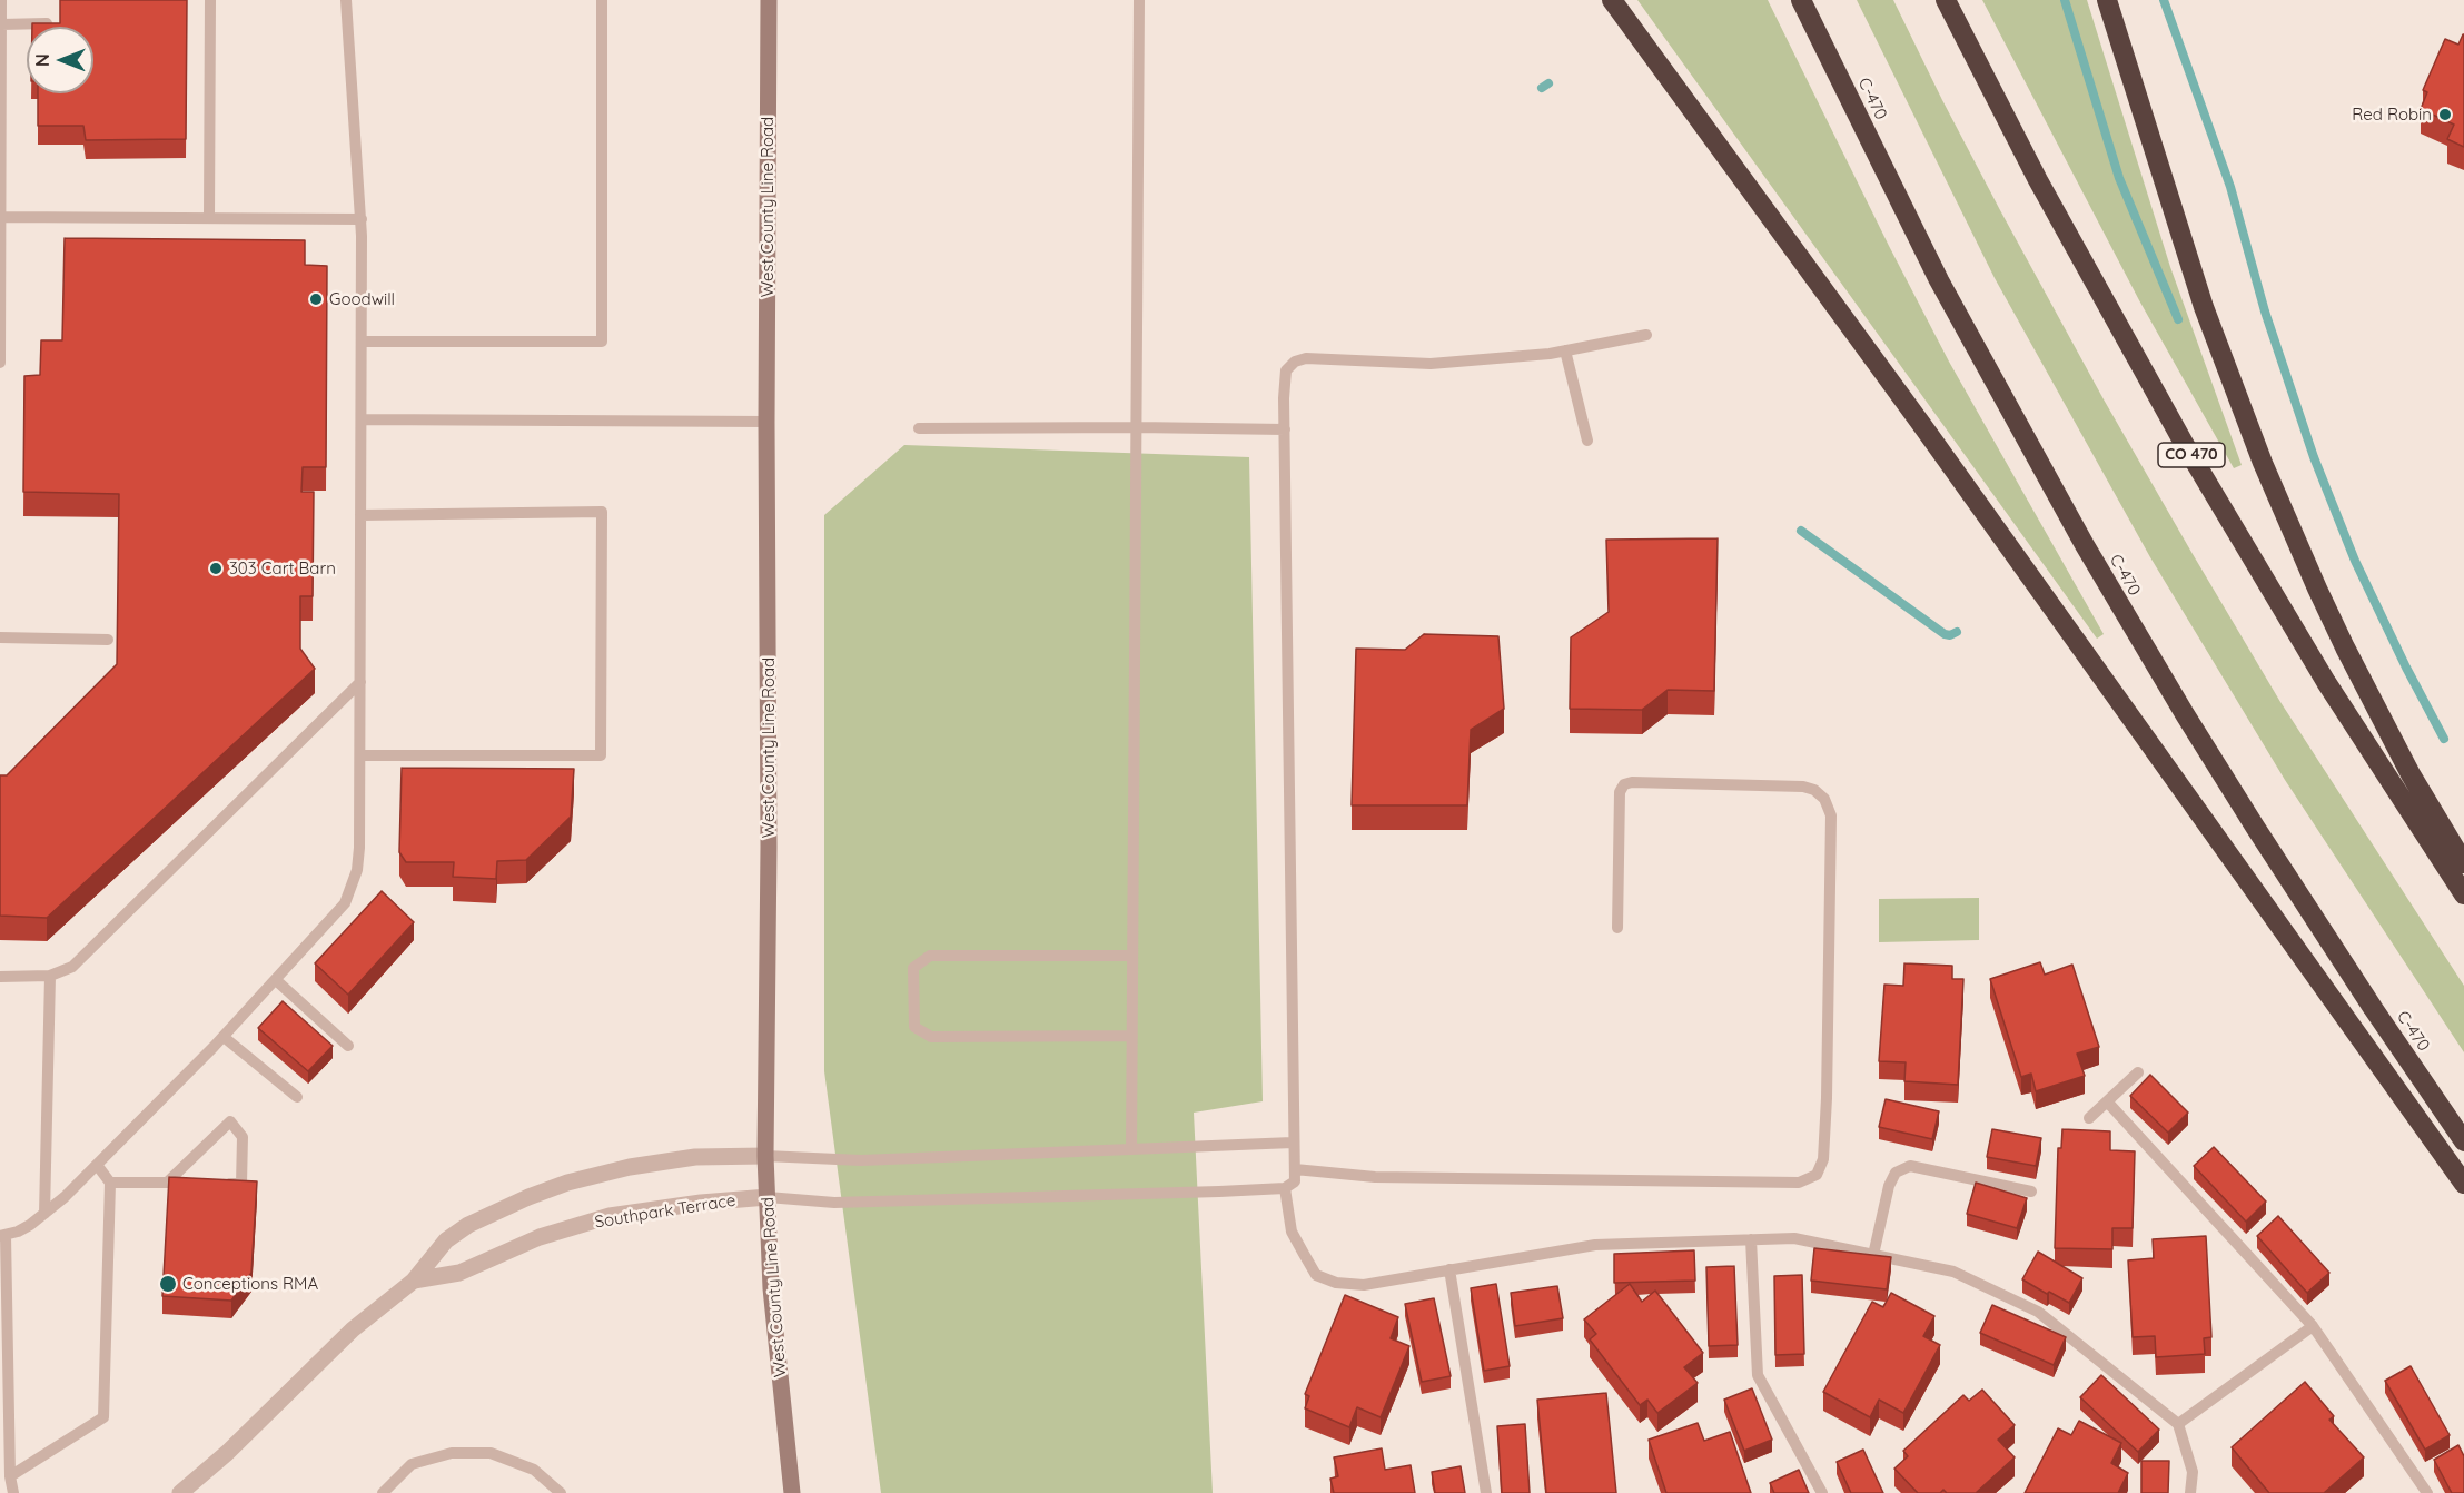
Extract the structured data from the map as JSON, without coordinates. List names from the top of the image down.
{
  "streets": {
    "highway": ["C-470", "CO 470"],
    "main road": ["West County Line Road"],
    "street": ["Southpark Terrace"]
  },
  "crossings": [
    ["West County Line Road", "Southpark Terrace"]
  ],
  "places": [
    "Red Robin",
    "Goodwill",
    "303 Cart Barn",
    "Conceptions RMA"
  ],
  "north": "left"
}
